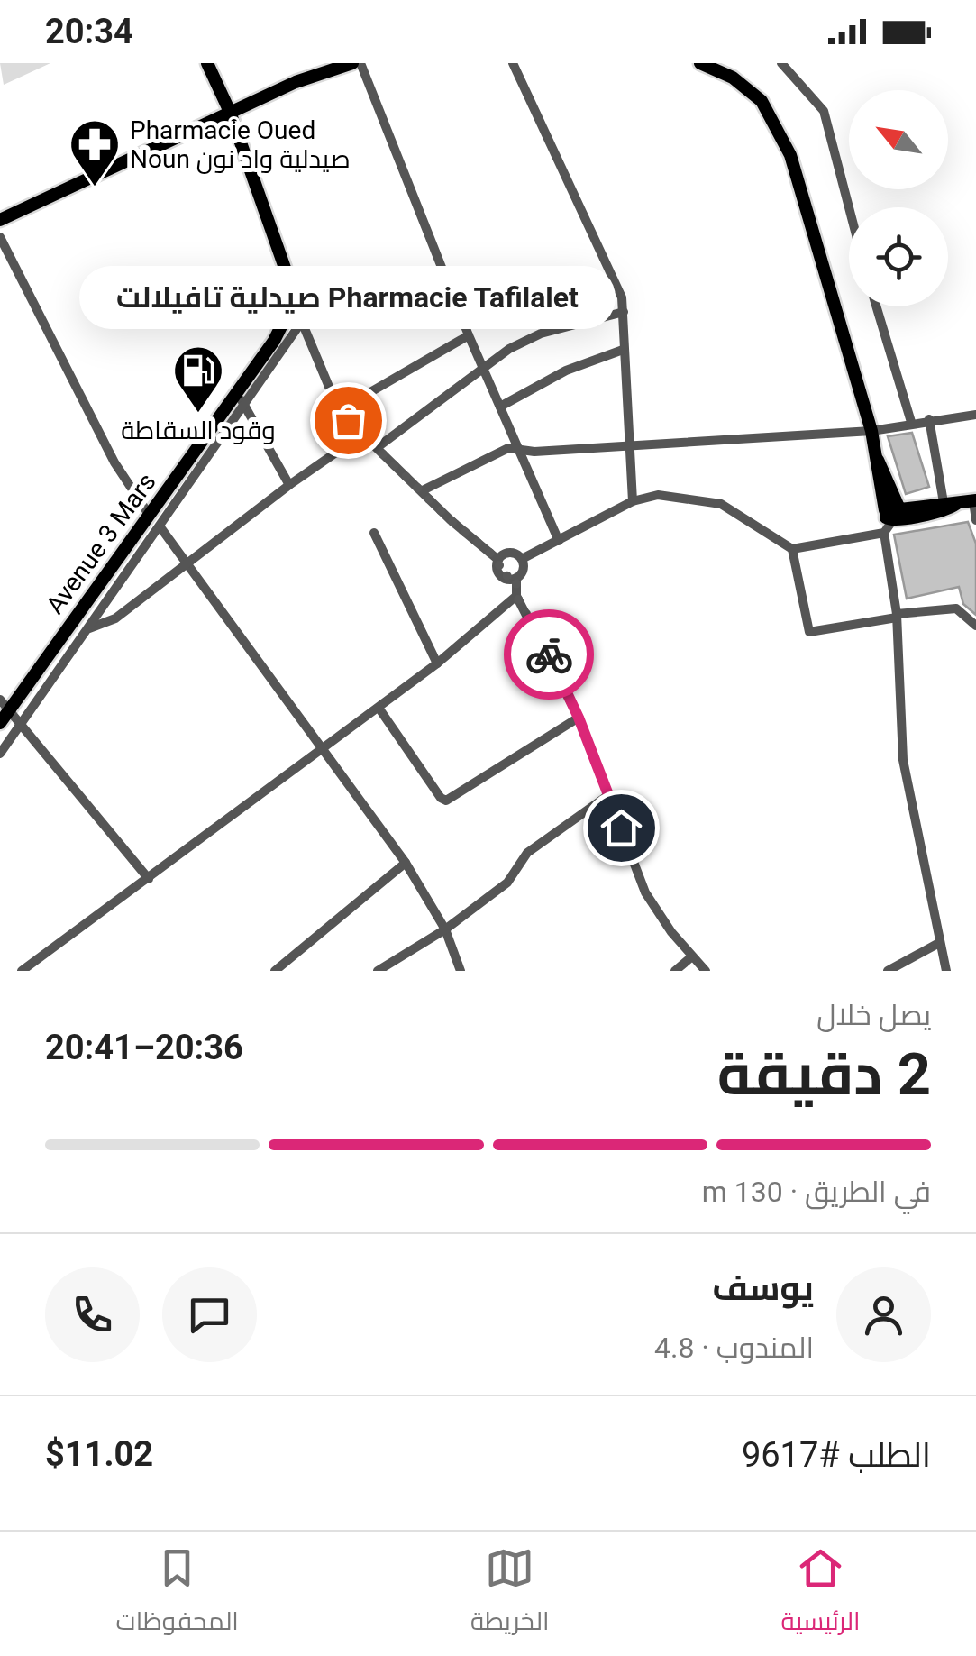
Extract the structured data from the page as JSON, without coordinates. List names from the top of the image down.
{
  "streets": {
    "main road": ["Avenue 3 Mars"]
  },
  "places": {
    "pharmacy": ["Pharmacie Oued Noun صيدلية واد نون"],
    "fuel station": ["وقود السقاطة"],
    "other": ["Pharmacie Tafilalet صيدلية تافيلالت"]
  },
  "north": "top left",
  "page": {
    "status": "20:34",
    "bubble": "Pharmacie Tafilalet صيدلية تافيلالت",
    "heading": ["2 دقيقة", "يصل خلال", "20:36–20:41"],
    "panel": [
      "يوسف",
      "المندوب · 4.8",
      "الطلب #9617",
      "$11.02"
    ],
    "bar": "في الطريق · 130 m",
    "tabs": ["الرئيسية", "الخريطة", "المحفوظات"]
  }
}
